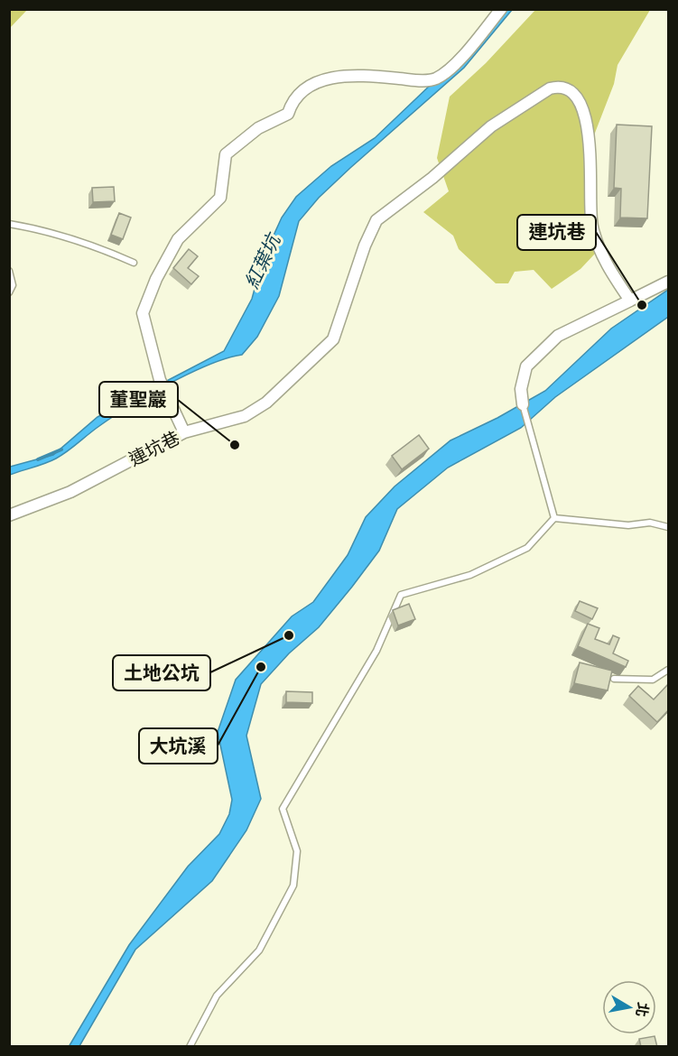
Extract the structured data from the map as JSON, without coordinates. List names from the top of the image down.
{
  "streets": {
    "street": ["連坑巷"]
  },
  "water": ["紅葉坑"],
  "places": [
    "連坑巷",
    "董聖巖",
    "土地公坑",
    "大坑溪"
  ],
  "north": "right"
}
